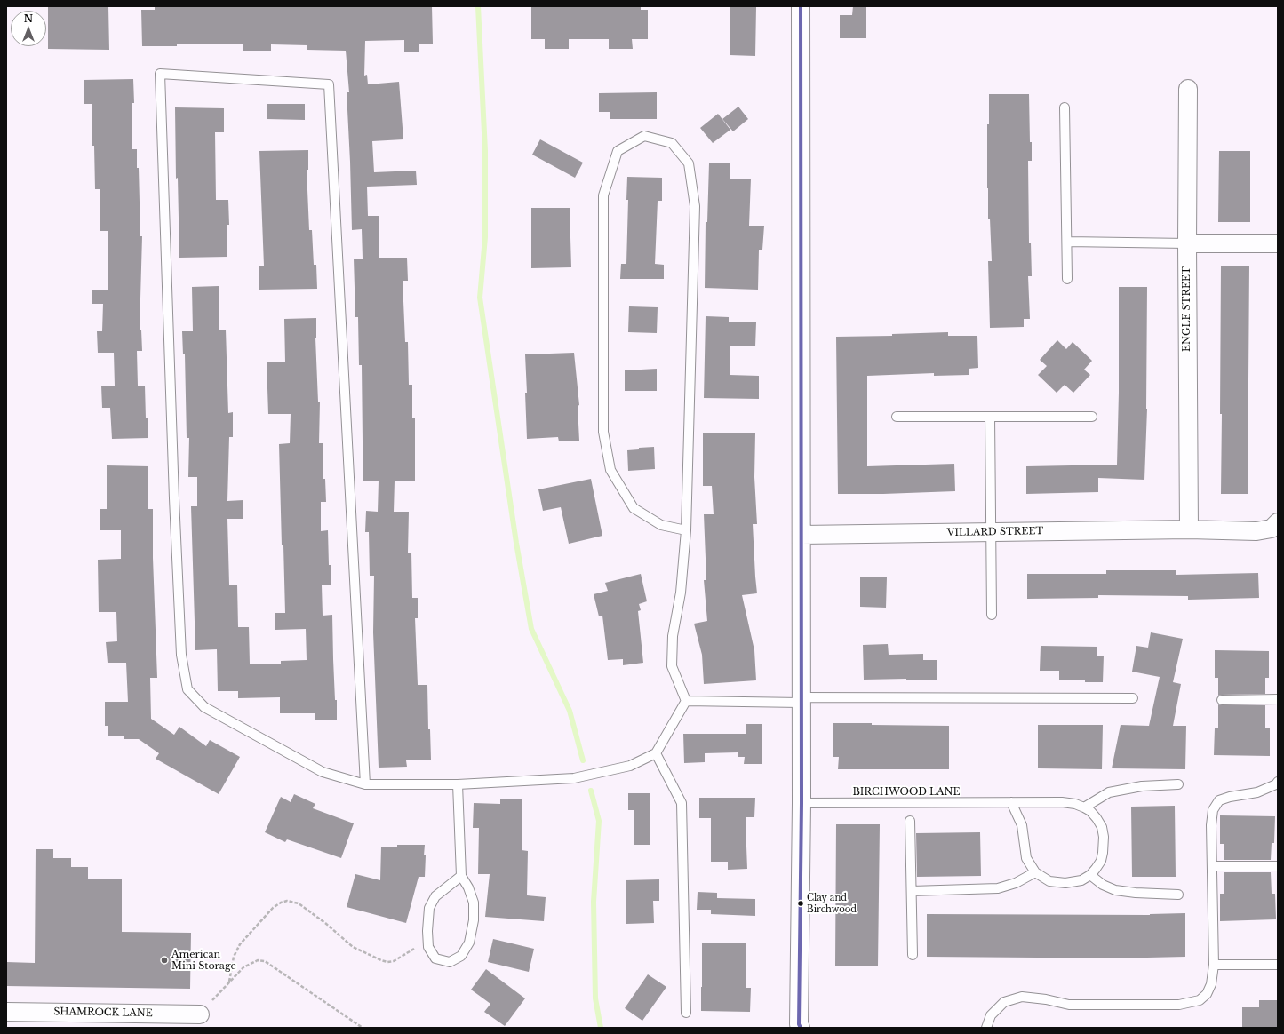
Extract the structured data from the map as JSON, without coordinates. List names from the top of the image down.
{
  "streets": {
    "street": ["ENGLE STREET", "VILLARD STREET", "SHAMROCK LANE"],
    "lane": ["BIRCHWOOD LANE"]
  },
  "crossings": [
    ["ENGLE STREET", "VILLARD STREET"]
  ],
  "places": ["Clay and Birchwood", "American Mini Storage"],
  "north": "top"
}
